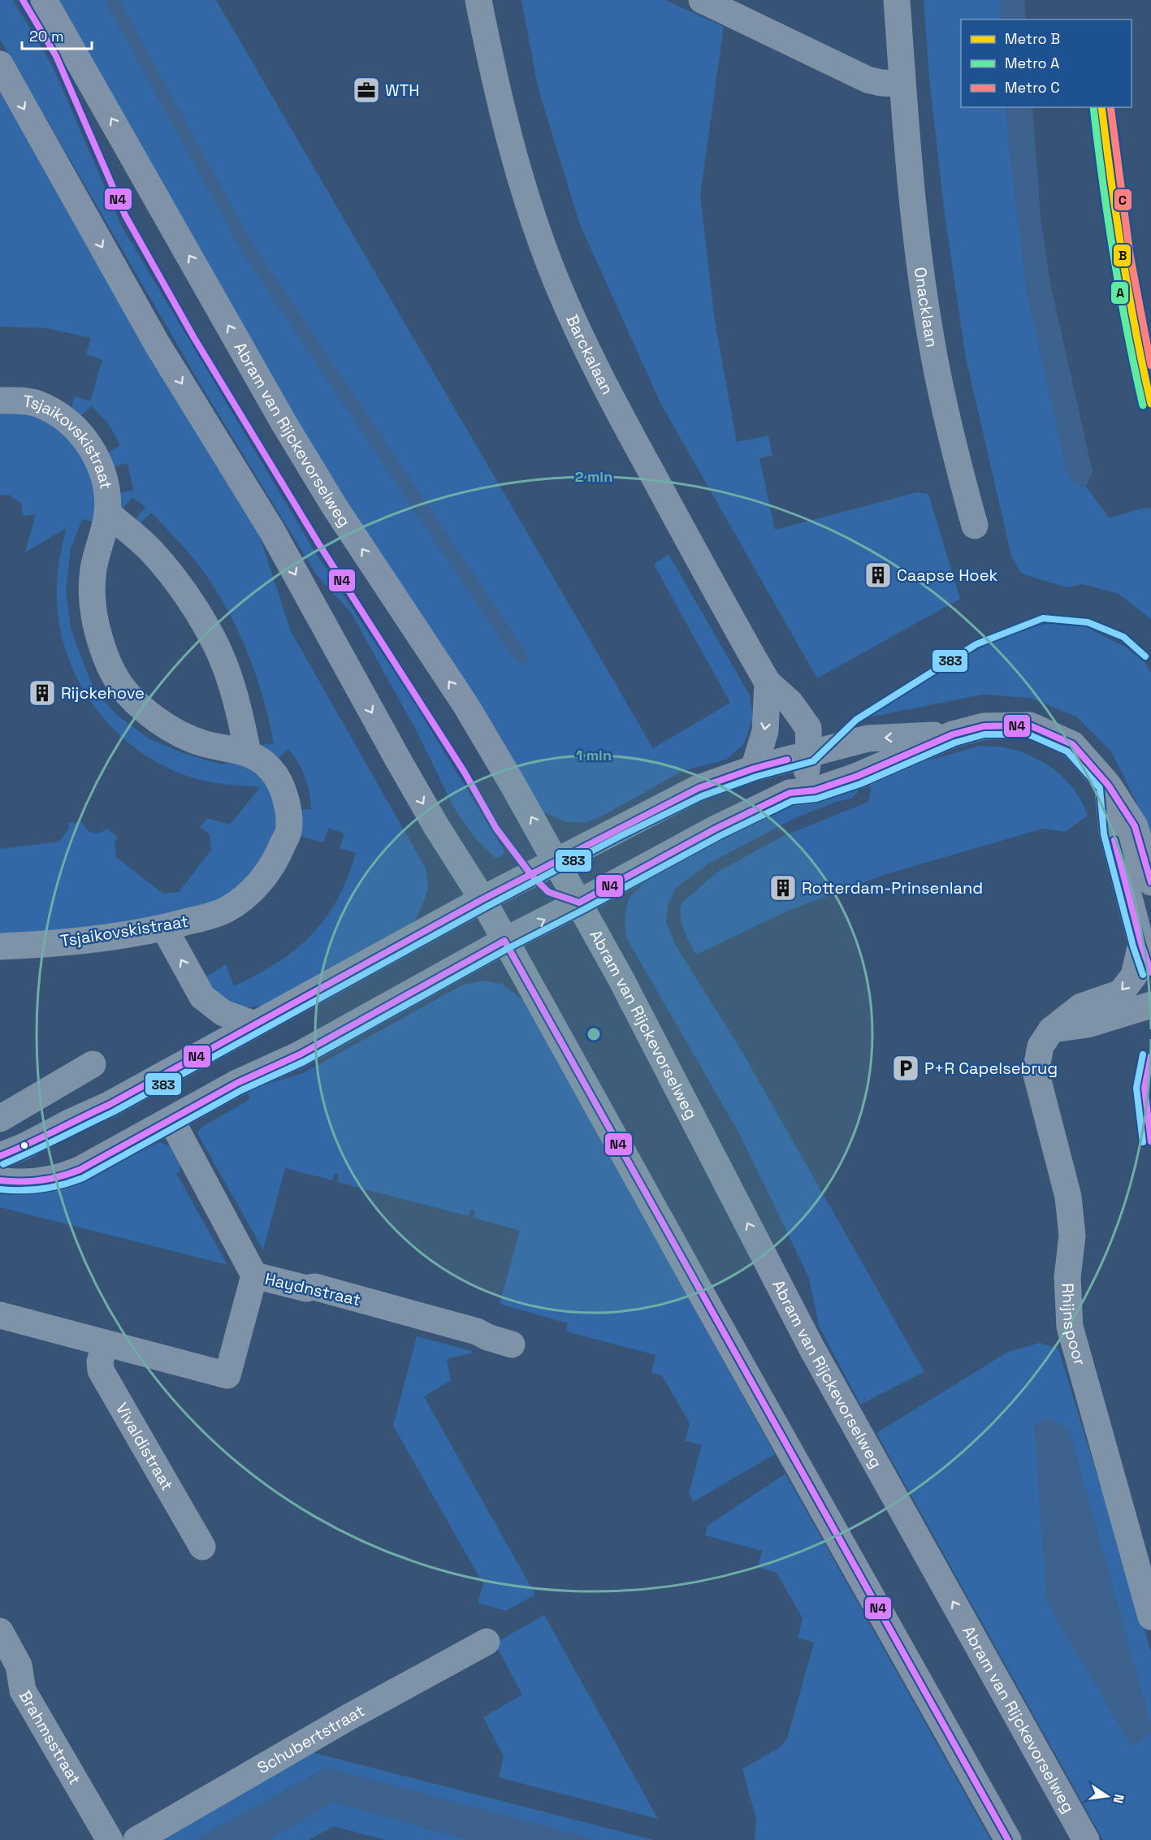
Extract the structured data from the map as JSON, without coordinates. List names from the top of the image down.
{
  "streets": {
    "highway": ["Abram van Rijckevorselweg"],
    "street": [
      "Onacklaan",
      "Barckalaan",
      "Tsjaikovskistraat",
      "Haydnstraat",
      "Rhijnspoor",
      "Vivaldistraat",
      "Brahmsstraat",
      "Schubertstraat"
    ]
  },
  "places": {
    "office": ["WTH"],
    "building": ["Caapse Hoek", "Rijckehove", "Rotterdam-Prinsenland"],
    "parking": ["P+R Capelsebrug"]
  },
  "lines": [
    "transit line N4",
    "metro line B",
    "metro line A",
    "metro line C",
    "transit line 383"
  ],
  "legend": ["Metro B", "Metro A", "Metro C"],
  "scale_bar": "20 m",
  "north": "right",
  "rings": ["2 min", "1 min"]
}
